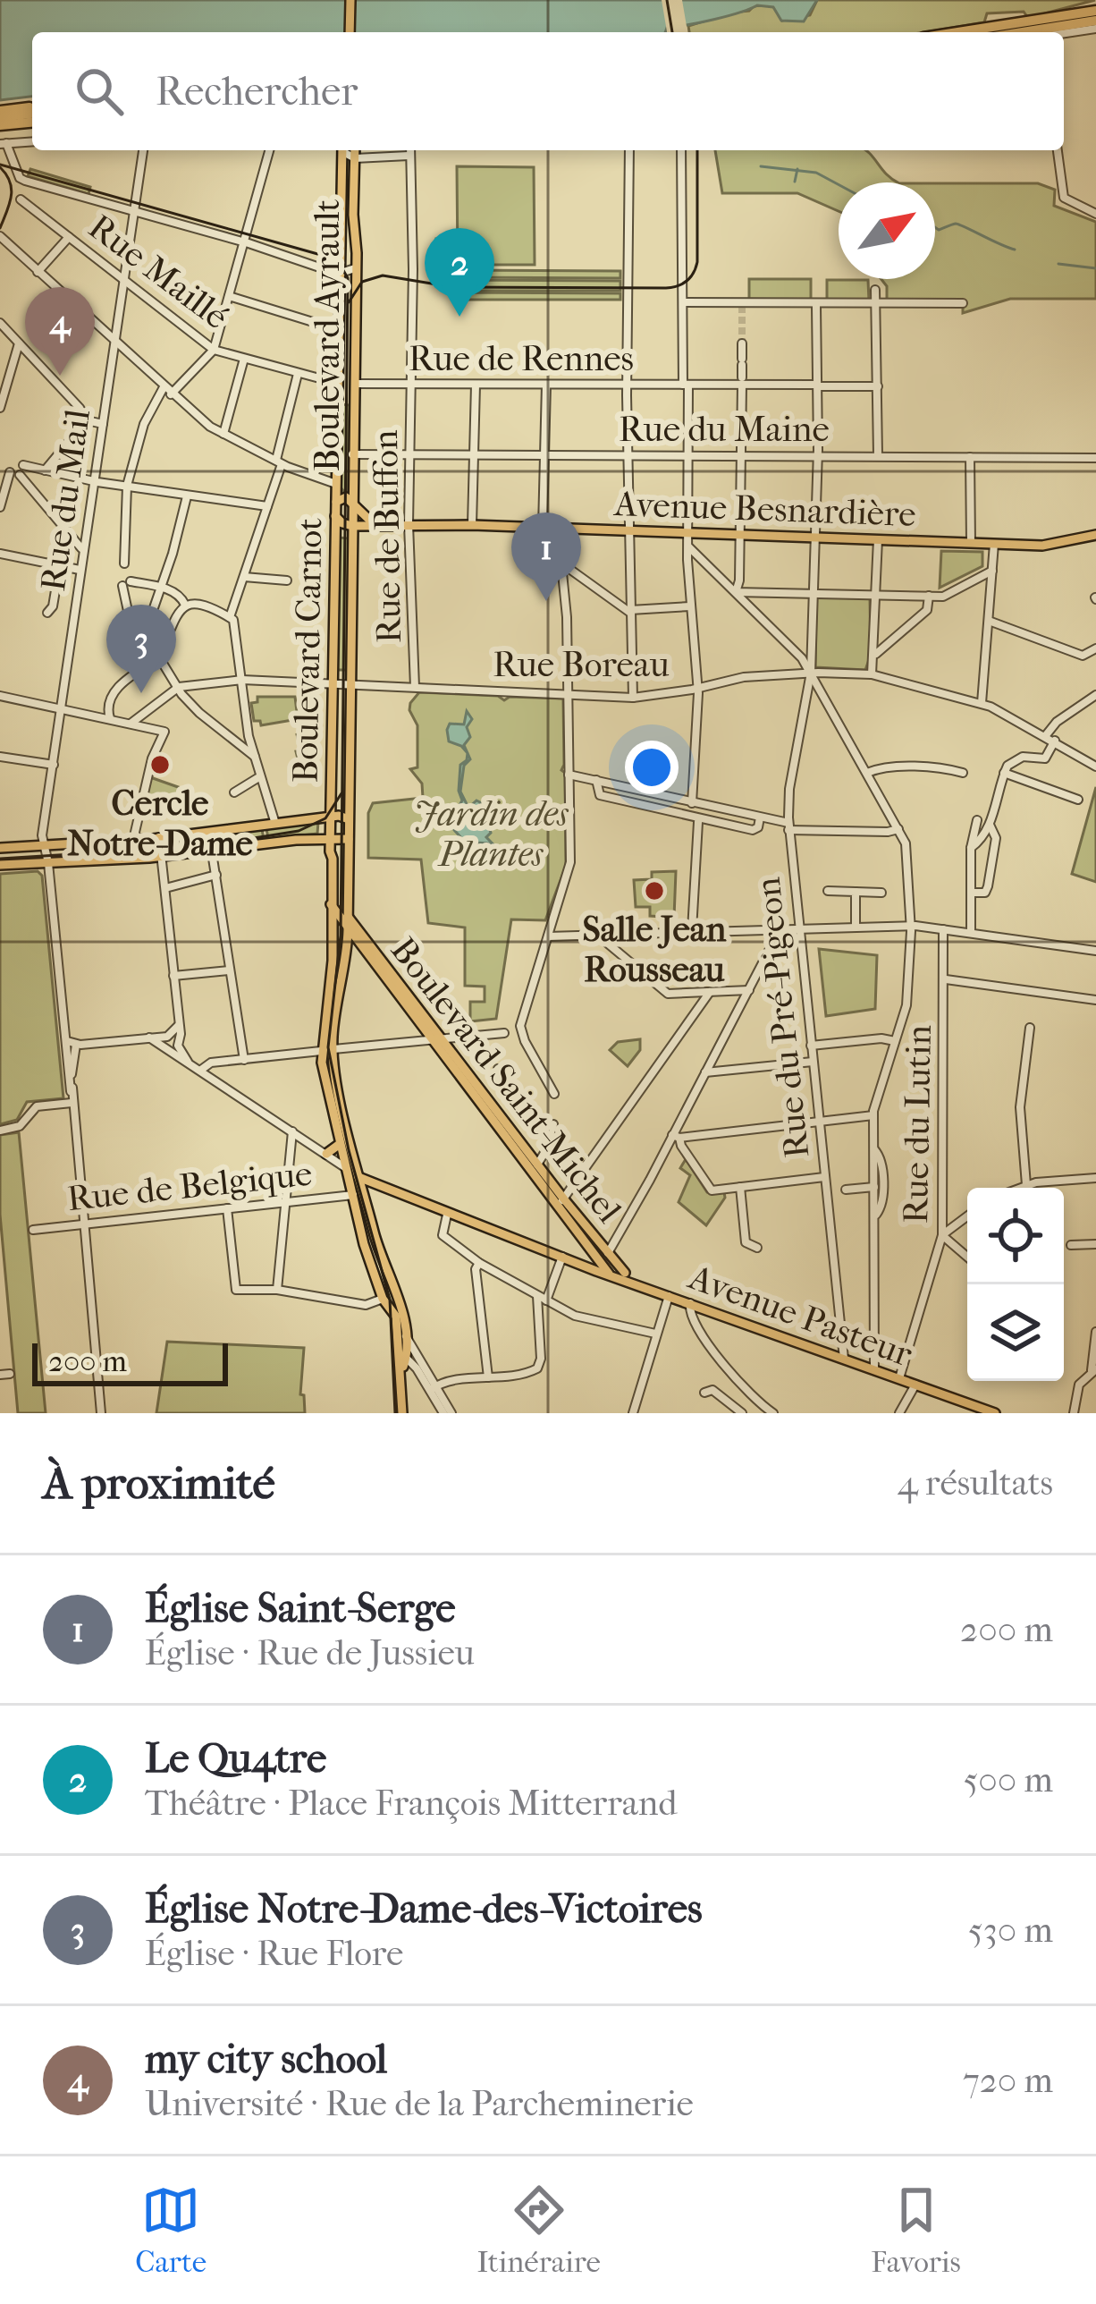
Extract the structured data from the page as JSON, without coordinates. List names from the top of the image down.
{
  "streets": {
    "main road": [
      "Boulevard Ayrault",
      "Avenue Besnardière",
      "Boulevard Carnot",
      "Boulevard Saint-Michel",
      "Avenue Pasteur"
    ],
    "street": [
      "Rue Maillé",
      "Rue de Rennes",
      "Rue du Maine",
      "Rue du Mail",
      "Rue de Buffon",
      "Rue Boreau",
      "Rue du Pré-Pigeon",
      "Rue du Lutin",
      "Rue de Belgique"
    ]
  },
  "crossings": [
    ["Rue Maillé", "Boulevard Ayrault"],
    ["Rue Maillé", "Rue du Mail"],
    ["Boulevard Ayrault", "Rue de Rennes"],
    ["Boulevard Ayrault", "Rue du Maine"],
    ["Boulevard Ayrault", "Avenue Besnardière"],
    ["Boulevard Ayrault", "Boulevard Carnot"],
    ["Rue de Rennes", "Rue de Buffon"],
    ["Rue de Rennes", "Rue du Pré-Pigeon"],
    ["Rue du Maine", "Rue de Buffon"],
    ["Rue du Maine", "Rue du Pré-Pigeon"],
    ["Rue du Mail", "Boulevard Carnot"],
    ["Rue du Mail", "Rue de Belgique"],
    ["Rue du Mail", "Avenue Pasteur"],
    ["Avenue Besnardière", "Rue de Buffon"],
    ["Avenue Besnardière", "Boulevard Carnot"],
    ["Avenue Besnardière", "Rue du Pré-Pigeon"],
    ["Rue de Buffon", "Rue Boreau"],
    ["Boulevard Carnot", "Rue Boreau"],
    ["Boulevard Carnot", "Boulevard Saint-Michel"],
    ["Rue Boreau", "Rue du Pré-Pigeon"],
    ["Rue du Pré-Pigeon", "Avenue Pasteur"],
    ["Boulevard Saint-Michel", "Avenue Pasteur"],
    ["Rue du Lutin", "Avenue Pasteur"]
  ],
  "parks": ["Jardin des Plantes"],
  "places": ["Cercle Notre-Dame", "Salle Jean Rousseau"],
  "scale_bar": "200 m",
  "north": "top right",
  "page": {
    "search": "Rechercher",
    "pins": [
      "2",
      "4",
      "1",
      "3"
    ],
    "scale": "200 m",
    "heading": ["À proximité", "4 résultats"],
    "list": [
      {
        "mark": "1",
        "name": "Église Saint-Serge",
        "note": "Église · Rue de Jussieu",
        "value": "200 m"
      },
      {
        "mark": "2",
        "name": "Le Qu4tre",
        "note": "Théâtre · Place François Mitterrand",
        "value": "500 m"
      },
      {
        "mark": "3",
        "name": "Église Notre-Dame-des-Victoires",
        "note": "Église · Rue Flore",
        "value": "530 m"
      },
      {
        "mark": "4",
        "name": "my city school",
        "note": "Université · Rue de la Parcheminerie",
        "value": "720 m"
      }
    ],
    "nav": ["Carte", "Itinéraire", "Favoris"]
  }
}
